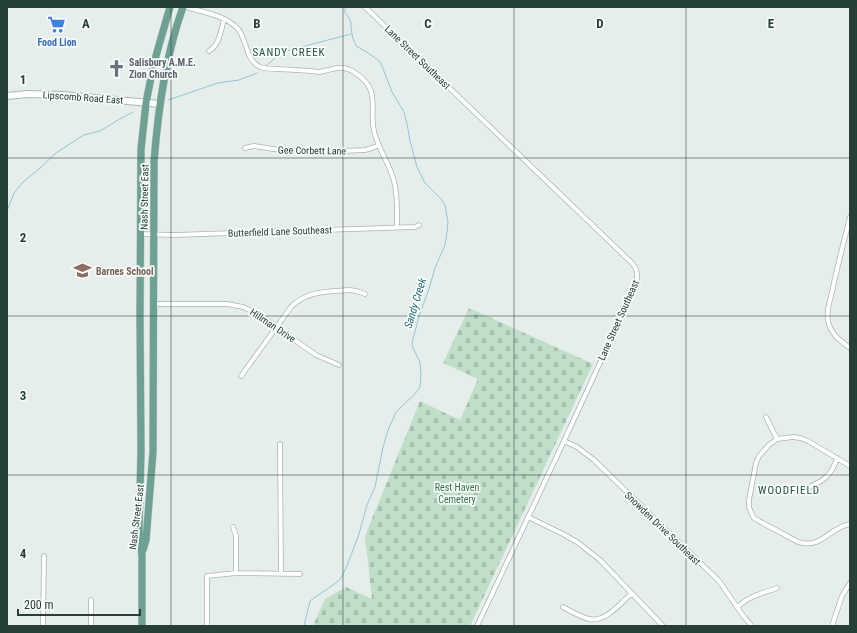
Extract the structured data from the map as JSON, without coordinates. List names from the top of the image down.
{
  "streets": {
    "main road": ["Nash Street East"],
    "street": [
      "Lane Street Southeast",
      "Lipscomb Road East",
      "Gee Corbett Lane",
      "Butterfield Lane Southeast",
      "Hillman Drive",
      "Snowden Drive Southeast"
    ]
  },
  "crossings": [
    ["Lane Street Southeast", "Snowden Drive Southeast"],
    ["Lipscomb Road East", "Nash Street East"],
    ["Nash Street East", "Butterfield Lane Southeast"],
    ["Nash Street East", "Hillman Drive"]
  ],
  "districts": ["SANDY CREEK", "WOODFIELD"],
  "water": ["Sandy Creek"],
  "parks": ["Rest Haven Cemetery"],
  "places": {
    "supermarket": ["Food Lion"],
    "church": ["Salisbury A.M.E. Zion Church"],
    "school or university": ["Barnes School"]
  },
  "scale_bar": "200 m",
  "grid": {
    "columns": [
      "A",
      "B",
      "C",
      "D",
      "E"
    ],
    "rows": [
      "1",
      "2",
      "3",
      "4"
    ]
  }
}
